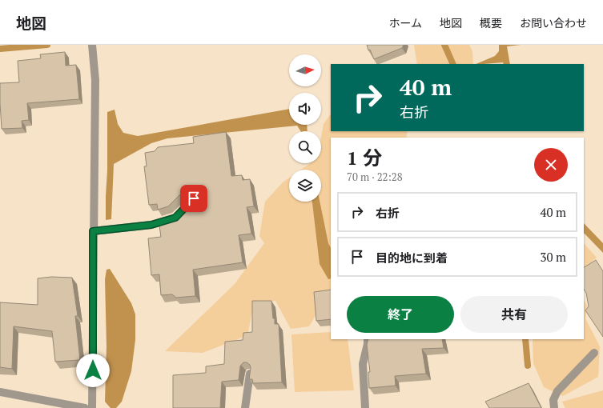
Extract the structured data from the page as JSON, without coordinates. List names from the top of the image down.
{
  "north": "right",
  "page": {
    "header": "地図",
    "nav": [
      "ホーム",
      "地図",
      "概要",
      "お問い合わせ"
    ],
    "turn": ["40 m", "右折"],
    "heading": ["1 分", "70 m · 22:28"],
    "list": [
      {
        "name": "右折",
        "value": "40 m"
      },
      {
        "name": "目的地に到着",
        "value": "30 m"
      }
    ],
    "buttons": ["終了", "共有"]
  }
}
